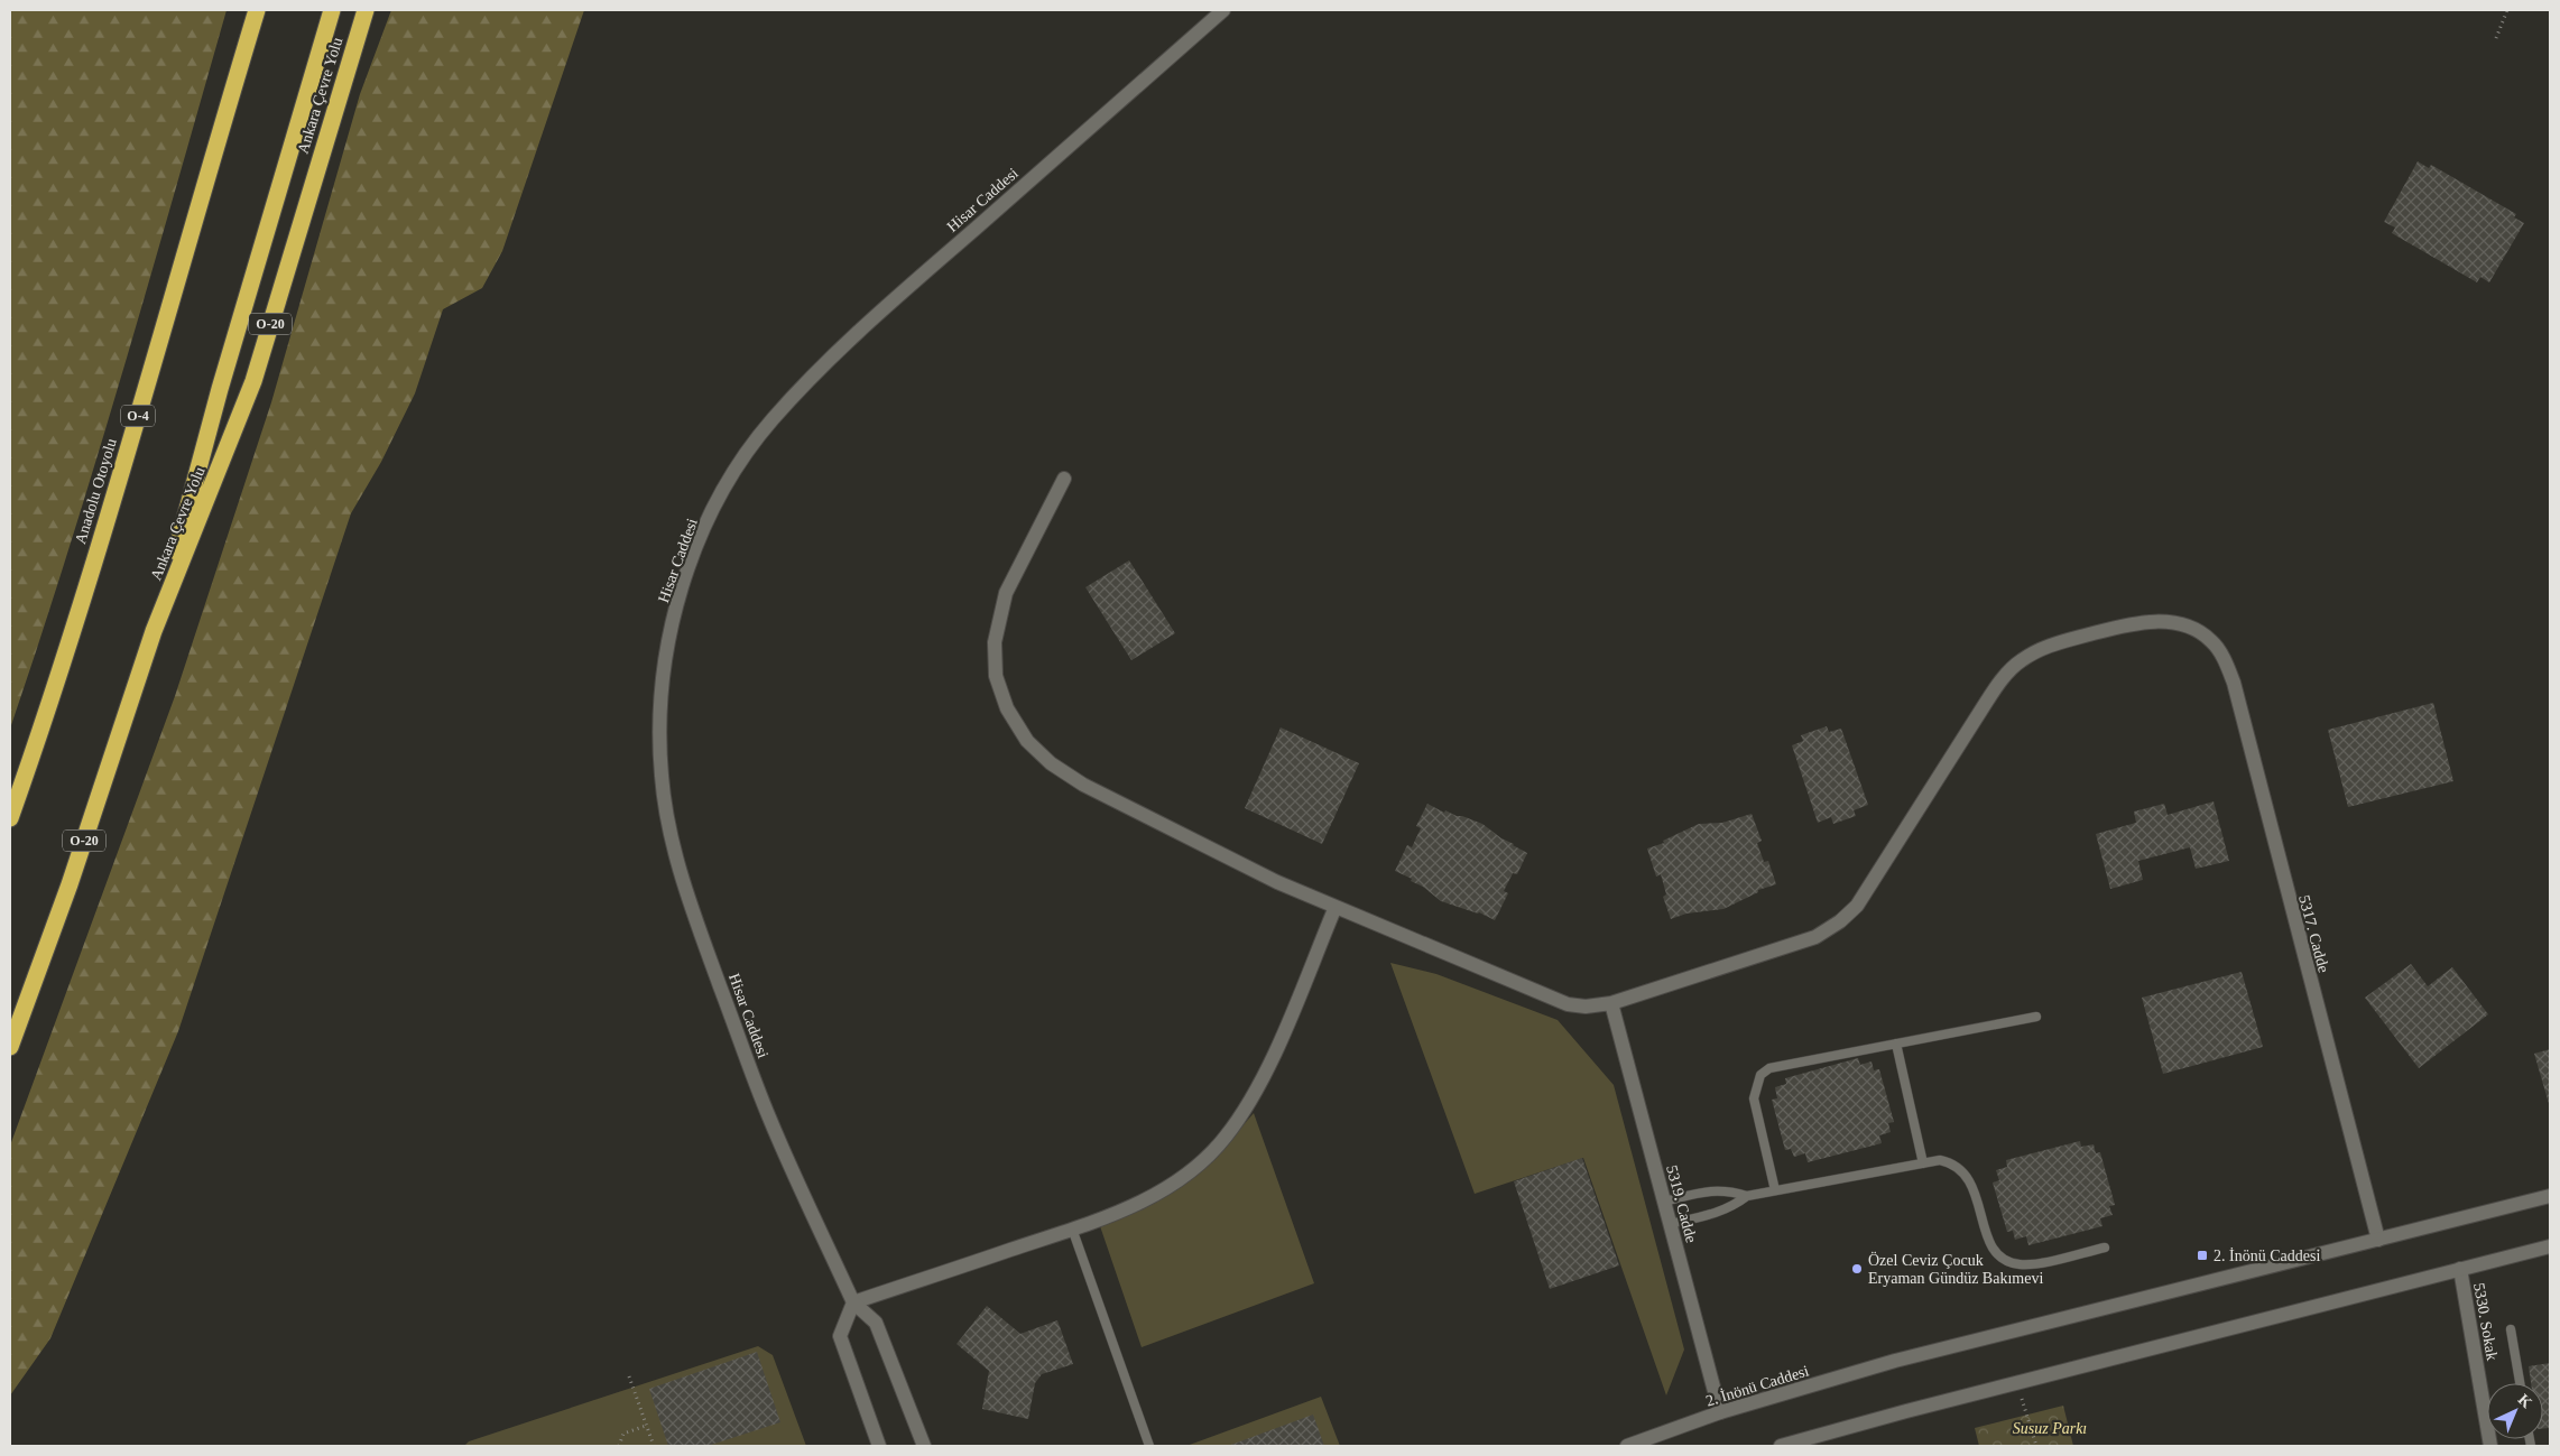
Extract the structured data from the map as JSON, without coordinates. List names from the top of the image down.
{
  "streets": {
    "highway": [
      "Ankara Çevre Yolu",
      "O-20",
      "O-4",
      "Anadolu Otoyolu"
    ],
    "street": [
      "Hisar Caddesi",
      "5317. Cadde",
      "5319. Cadde",
      "5330. Sokak",
      "2. İnönü Caddesi"
    ]
  },
  "crossings": [
    ["5317. Cadde", "5319. Cadde"],
    ["5317. Cadde", "2. İnönü Caddesi"],
    ["5319. Cadde", "2. İnönü Caddesi"]
  ],
  "parks": ["Susuz Parkı"],
  "places": {
    "transit": ["2. İnönü Caddesi"],
    "other": ["Özel Ceviz Çocuk Eryaman Gündüz Bakımevi"]
  },
  "north": "top right"
}
